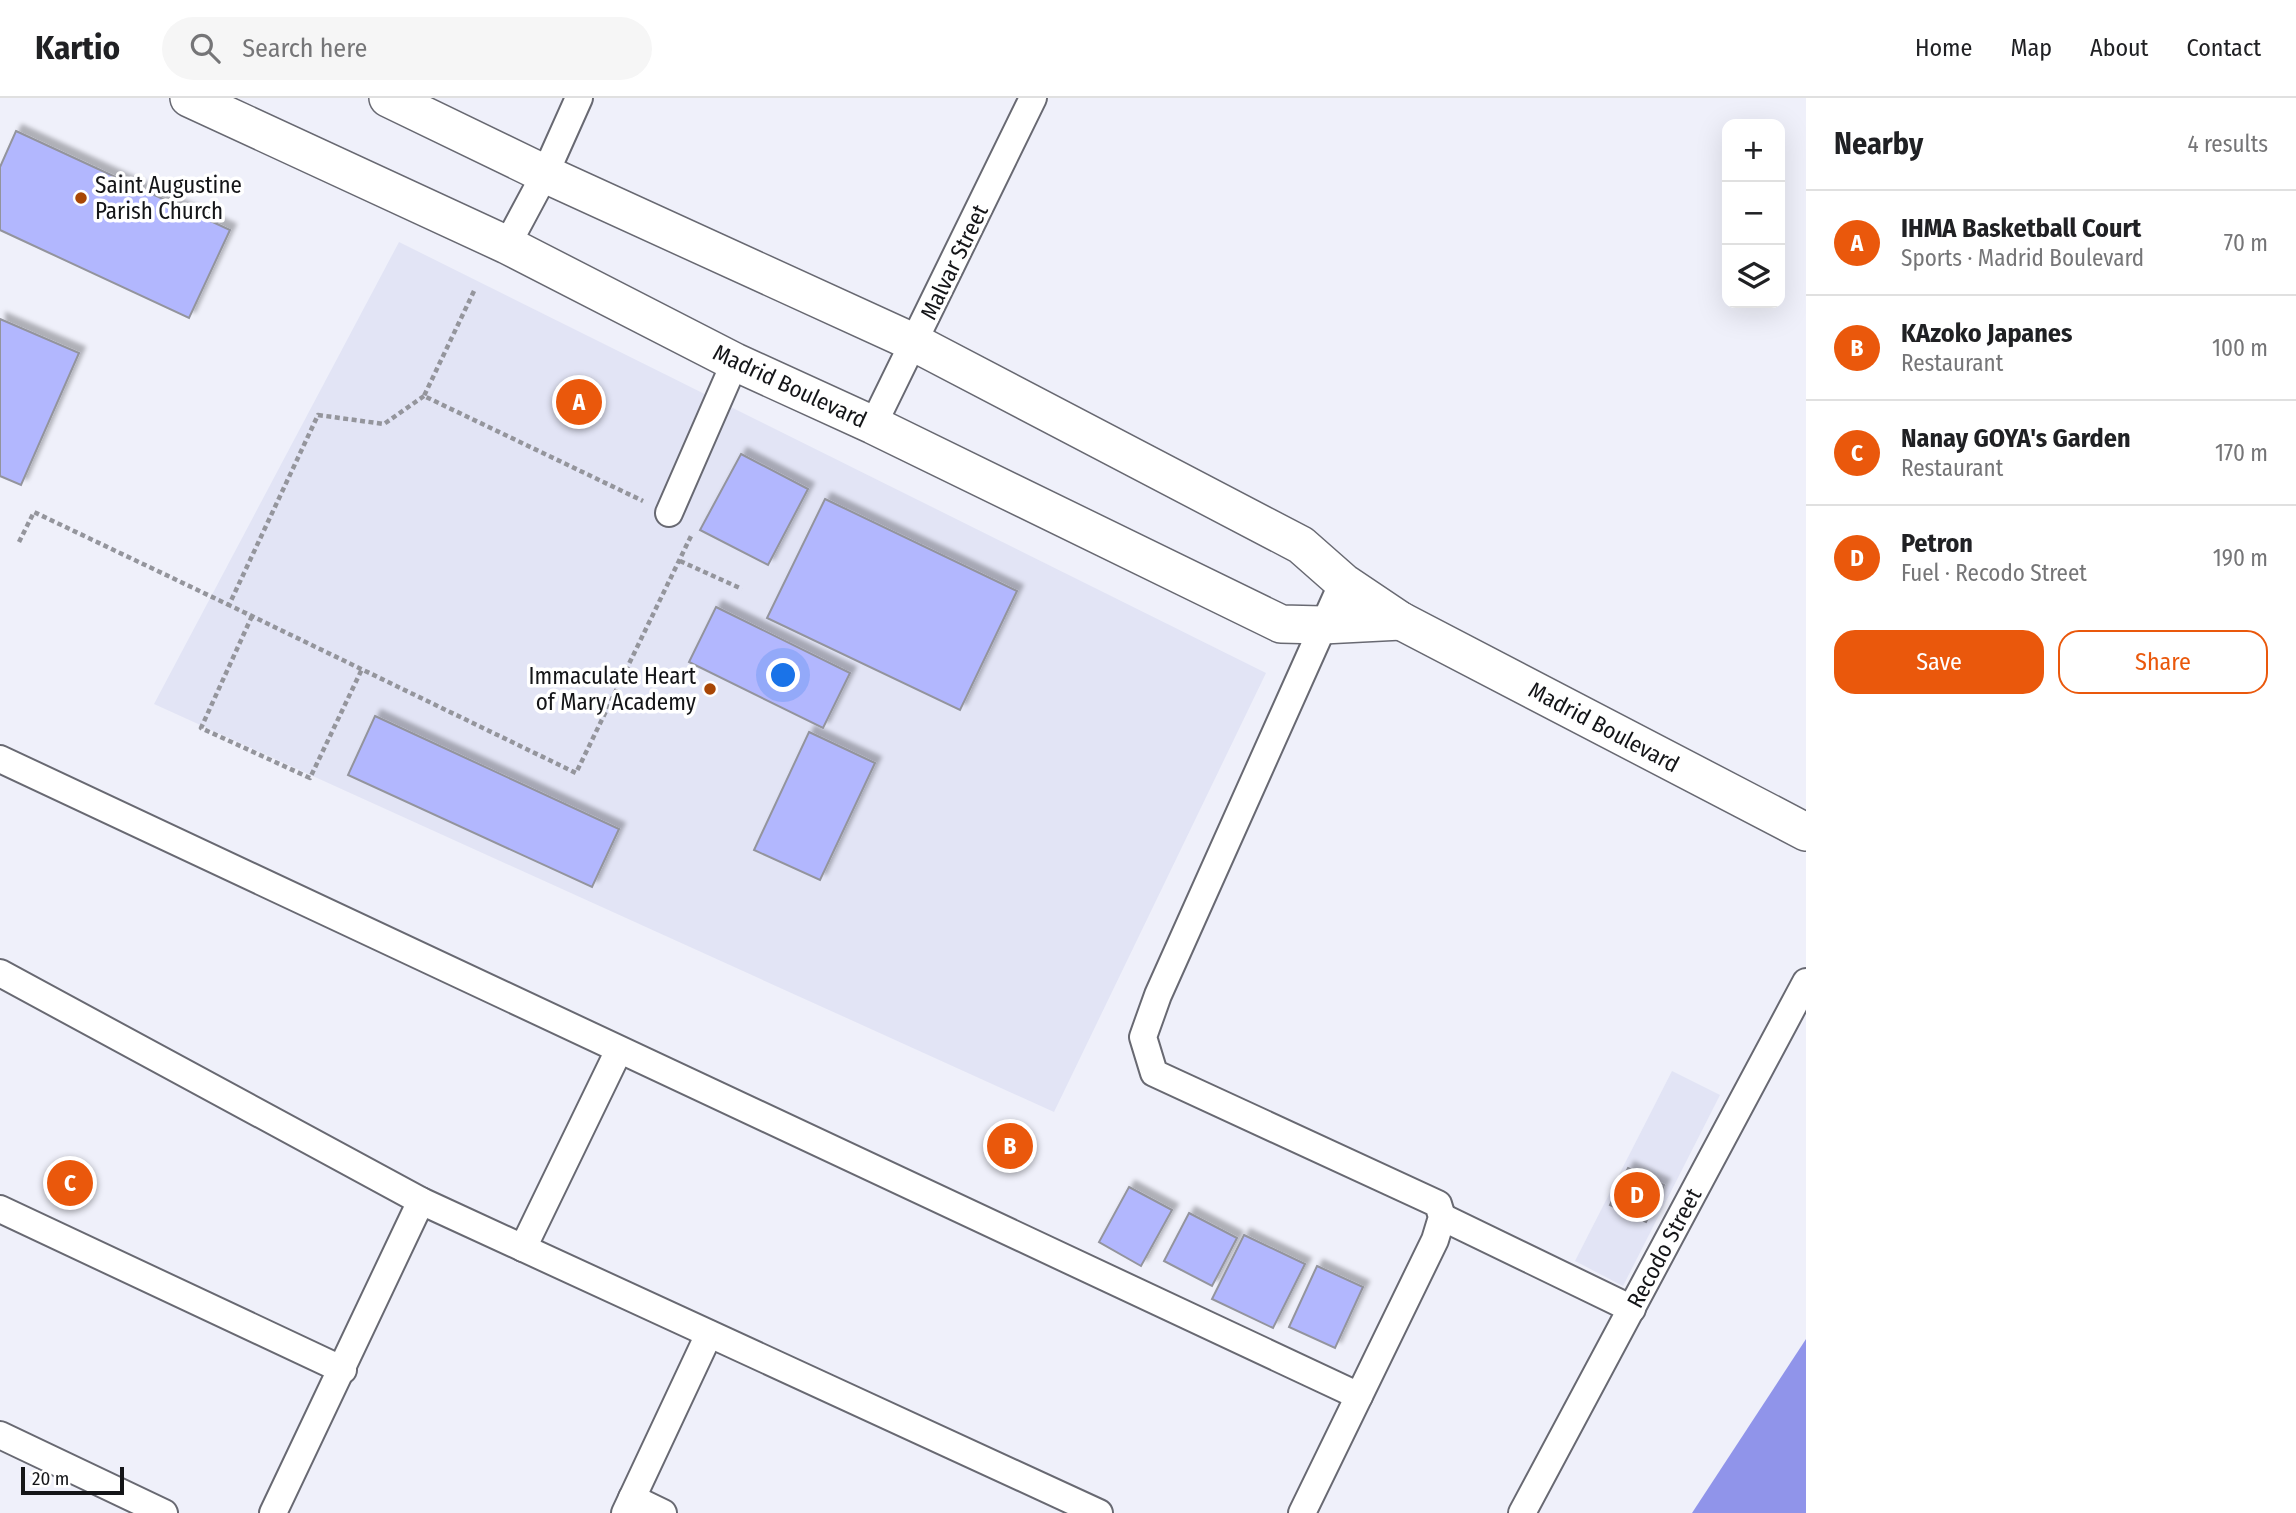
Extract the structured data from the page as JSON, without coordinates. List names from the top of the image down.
{
  "streets": {
    "street": ["Malvar Street", "Madrid Boulevard", "Recodo Street"]
  },
  "crossings": [
    ["Malvar Street", "Madrid Boulevard"]
  ],
  "places": ["Saint Augustine Parish Church", "Immaculate Heart of Mary Academy"],
  "scale_bar": "20 m",
  "page": {
    "header": "Kartio",
    "search": "Search here",
    "nav": [
      "Home",
      "Map",
      "About",
      "Contact"
    ],
    "heading": ["Nearby", "4 results"],
    "map_buttons": ["+", "−"],
    "list": [
      {
        "mark": "A",
        "name": "IHMA Basketball Court",
        "note": "Sports · Madrid Boulevard",
        "value": "70 m"
      },
      {
        "mark": "B",
        "name": "KAzoko Japanes",
        "note": "Restaurant",
        "value": "100 m"
      },
      {
        "mark": "C",
        "name": "Nanay GOYA's Garden",
        "note": "Restaurant",
        "value": "170 m"
      },
      {
        "mark": "D",
        "name": "Petron",
        "note": "Fuel · Recodo Street",
        "value": "190 m"
      }
    ],
    "pins": [
      "A",
      "B",
      "C",
      "D"
    ],
    "buttons": ["Save", "Share"],
    "scale": "20 m"
  }
}
